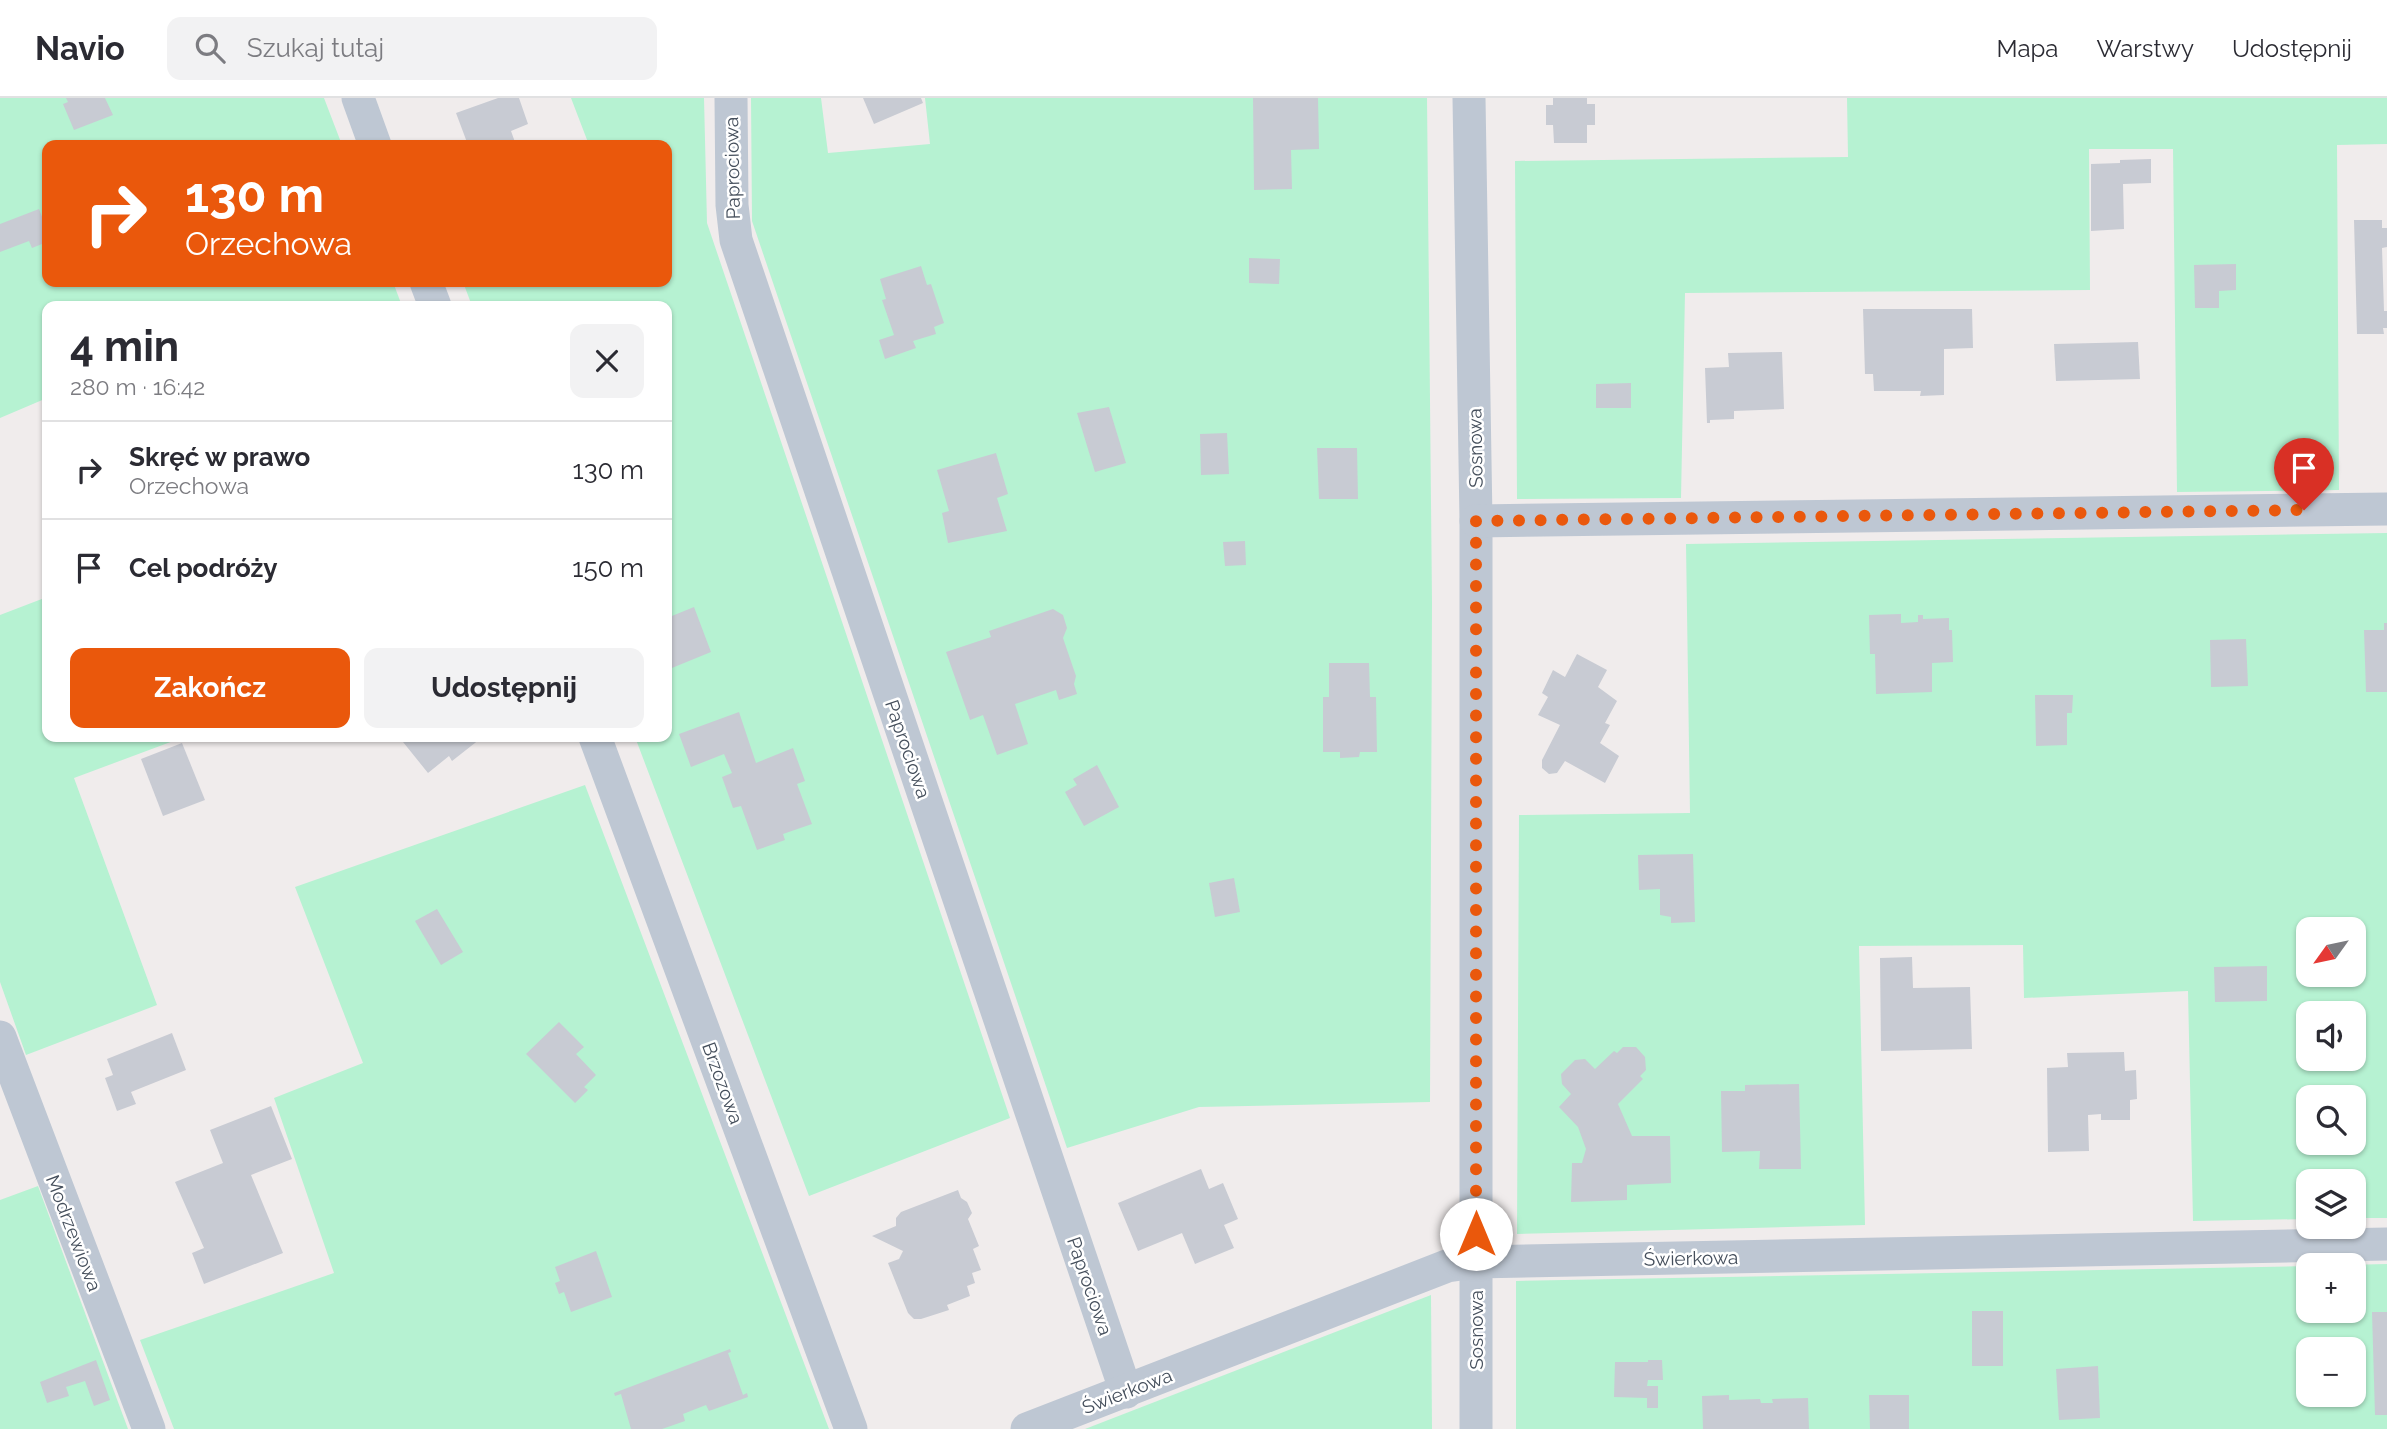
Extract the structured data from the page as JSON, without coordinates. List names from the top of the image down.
{
  "streets": {
    "street": [
      "Paprociowa",
      "Sosnowa",
      "Brzozowa",
      "Modrzewiowa",
      "Świerkowa"
    ]
  },
  "crossings": [
    ["Paprociowa", "Świerkowa"],
    ["Sosnowa", "Świerkowa"]
  ],
  "north": "bottom left",
  "page": {
    "header": "Navio",
    "search": "Szukaj tutaj",
    "nav": ["Mapa", "Warstwy", "Udostępnij"],
    "turn": ["130 m", "Orzechowa"],
    "heading": ["4 min", "280 m · 16:42"],
    "list": [
      {
        "name": "Skręć w prawo",
        "note": "Orzechowa",
        "value": "130 m"
      },
      {
        "name": "Cel podróży",
        "value": "150 m"
      }
    ],
    "buttons": ["Zakończ", "Udostępnij"],
    "map_buttons": ["+", "−"]
  }
}
